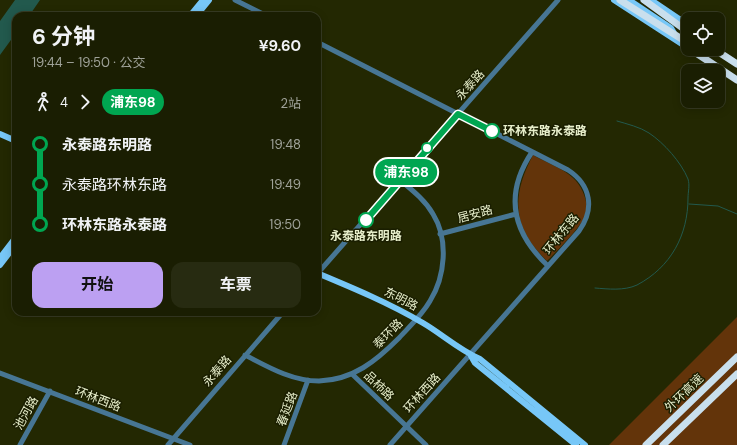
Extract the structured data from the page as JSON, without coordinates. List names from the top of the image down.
{
  "streets": {
    "highway": ["外环高速"],
    "main road": ["东明路"],
    "street": [
      "永泰路",
      "居安路",
      "环林东路",
      "泰环路",
      "品柿路",
      "环林西路",
      "春延路",
      "池河路"
    ]
  },
  "crossings": [
    ["永泰路", "环林东路"],
    ["永泰路", "泰环路"],
    ["永泰路", "环林西路"],
    ["居安路", "泰环路"],
    ["环林东路", "东明路"],
    ["环林东路", "环林西路"],
    ["东明路", "泰环路"],
    ["东明路", "环林西路"],
    ["泰环路", "品柿路"],
    ["泰环路", "春延路"],
    ["品柿路", "环林西路"],
    ["环林西路", "池河路"]
  ],
  "places": ["环林东路永泰路", "永泰路东明路"],
  "lines": ["bus line 浦东98"],
  "page": {
    "on_map": "浦东98",
    "heading": ["6 分钟", "19:44 – 19:50 · 公交", "¥9.60"],
    "legs": ["4", "浦东98", "2站"],
    "list": [
      {
        "name": "永泰路东明路",
        "value": "19:48"
      },
      {
        "name": "永泰路环林东路",
        "value": "19:49"
      },
      {
        "name": "环林东路永泰路",
        "value": "19:50"
      }
    ],
    "buttons": ["开始", "车票"]
  }
}
